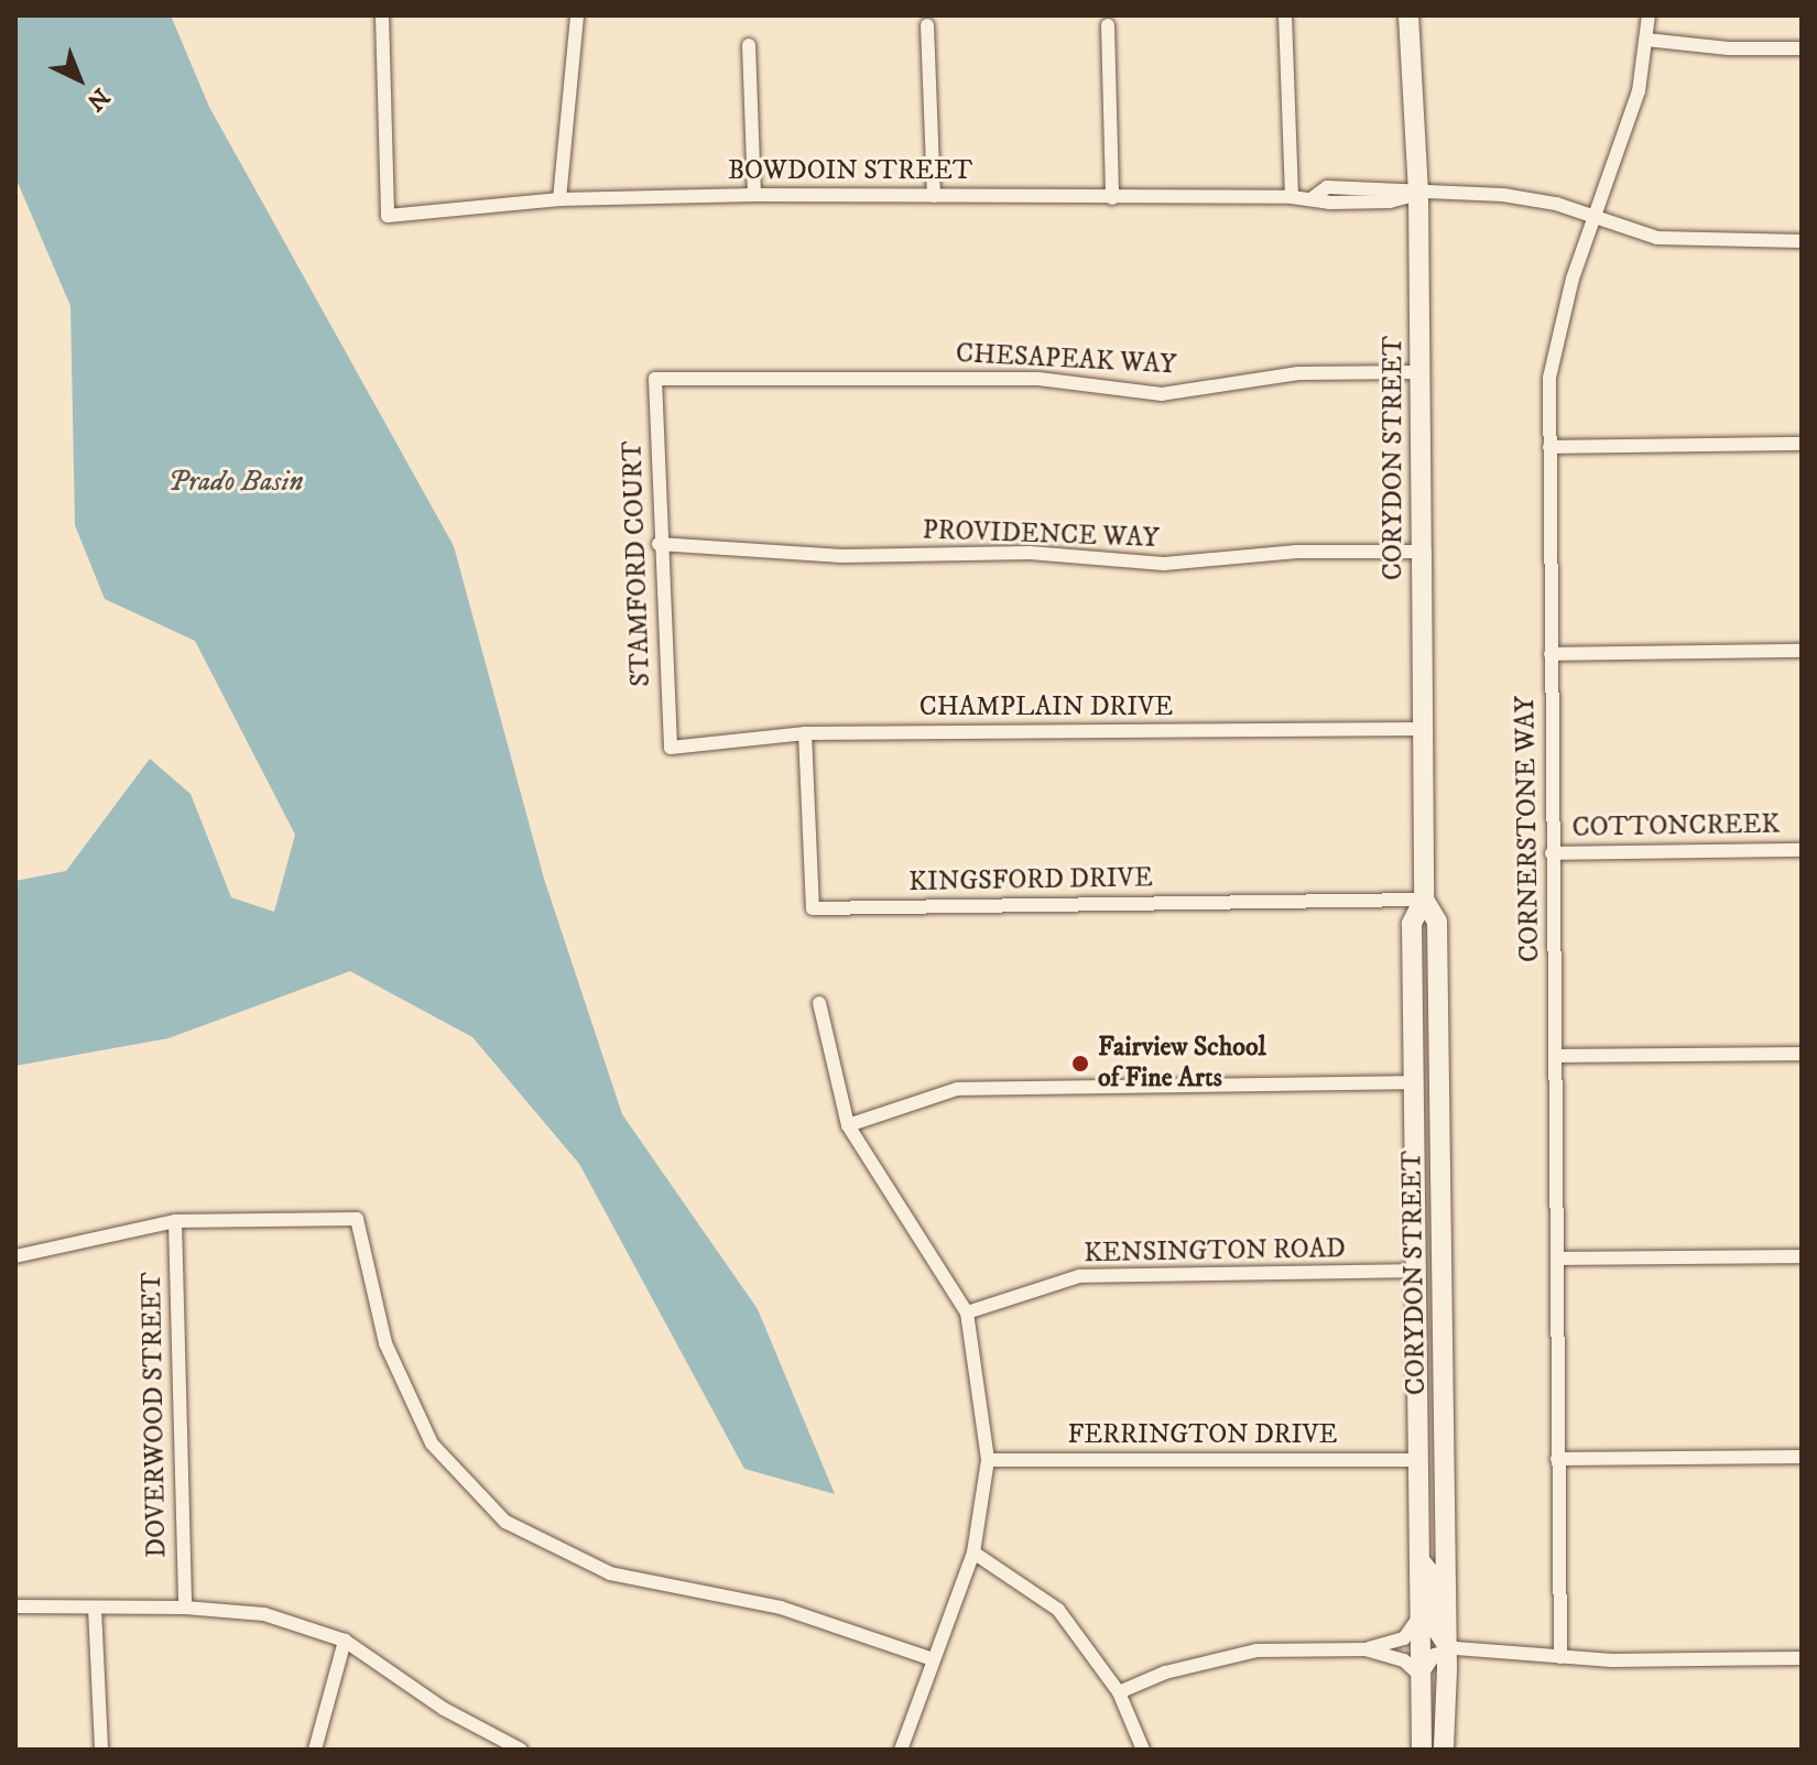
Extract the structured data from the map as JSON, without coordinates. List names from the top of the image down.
{
  "streets": {
    "main road": ["CORYDON STREET"],
    "street": [
      "BOWDOIN STREET",
      "CHESAPEAK WAY",
      "PROVIDENCE WAY",
      "STAMFORD COURT",
      "CHAMPLAIN DRIVE",
      "COTTONCREEK",
      "CORNERSTONE WAY",
      "KINGSFORD DRIVE",
      "KENSINGTON ROAD",
      "DOVERWOOD STREET",
      "FERRINGTON DRIVE"
    ]
  },
  "crossings": [
    ["BOWDOIN STREET", "CORYDON STREET"],
    ["BOWDOIN STREET", "CORNERSTONE WAY"],
    ["CHESAPEAK WAY", "CORYDON STREET"],
    ["CHESAPEAK WAY", "STAMFORD COURT"],
    ["CORYDON STREET", "PROVIDENCE WAY"],
    ["CORYDON STREET", "CHAMPLAIN DRIVE"],
    ["CORYDON STREET", "KINGSFORD DRIVE"],
    ["CORYDON STREET", "KENSINGTON ROAD"],
    ["CORYDON STREET", "FERRINGTON DRIVE"],
    ["PROVIDENCE WAY", "STAMFORD COURT"],
    ["STAMFORD COURT", "CHAMPLAIN DRIVE"],
    ["CHAMPLAIN DRIVE", "KINGSFORD DRIVE"],
    ["COTTONCREEK", "CORNERSTONE WAY"]
  ],
  "water": ["Prado Basin"],
  "places": ["Fairview School of Fine Arts"],
  "north": "bottom right"
}
